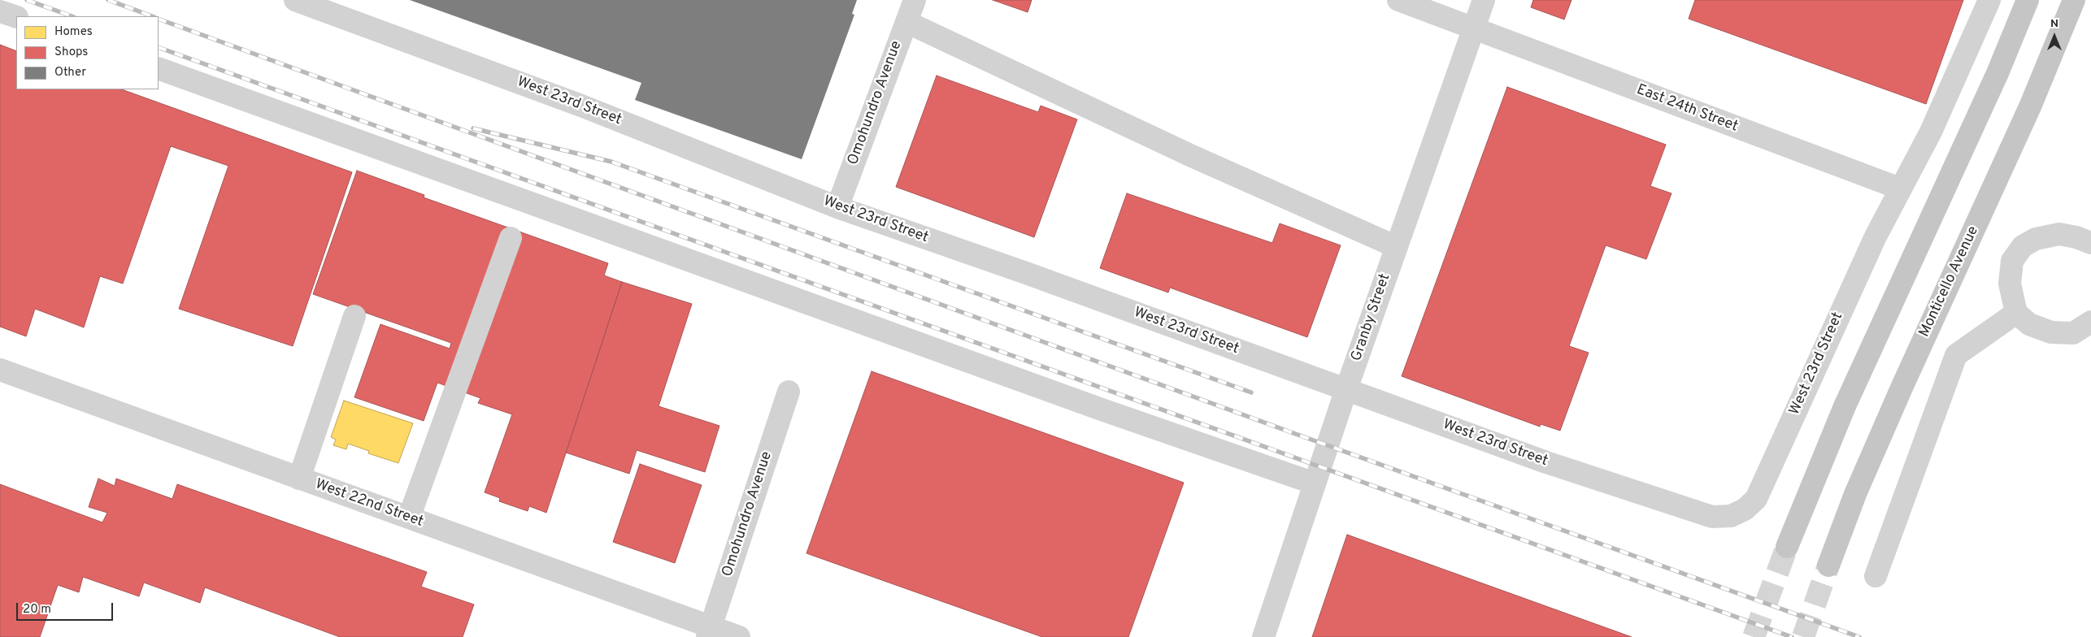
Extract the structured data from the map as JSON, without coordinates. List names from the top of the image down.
{
  "streets": {
    "main road": ["Monticello Avenue"],
    "street": [
      "West 23rd Street",
      "Omohundro Avenue",
      "East 24th Street",
      "Granby Street",
      "West 22nd Street"
    ]
  },
  "crossings": [
    ["West 23rd Street", "Omohundro Avenue"],
    ["West 23rd Street", "East 24th Street"],
    ["West 23rd Street", "Granby Street"],
    ["Omohundro Avenue", "West 22nd Street"],
    ["East 24th Street", "Granby Street"]
  ],
  "legend": ["Homes", "Shops", "Other"],
  "scale_bar": "20 m",
  "north": "top"
}
